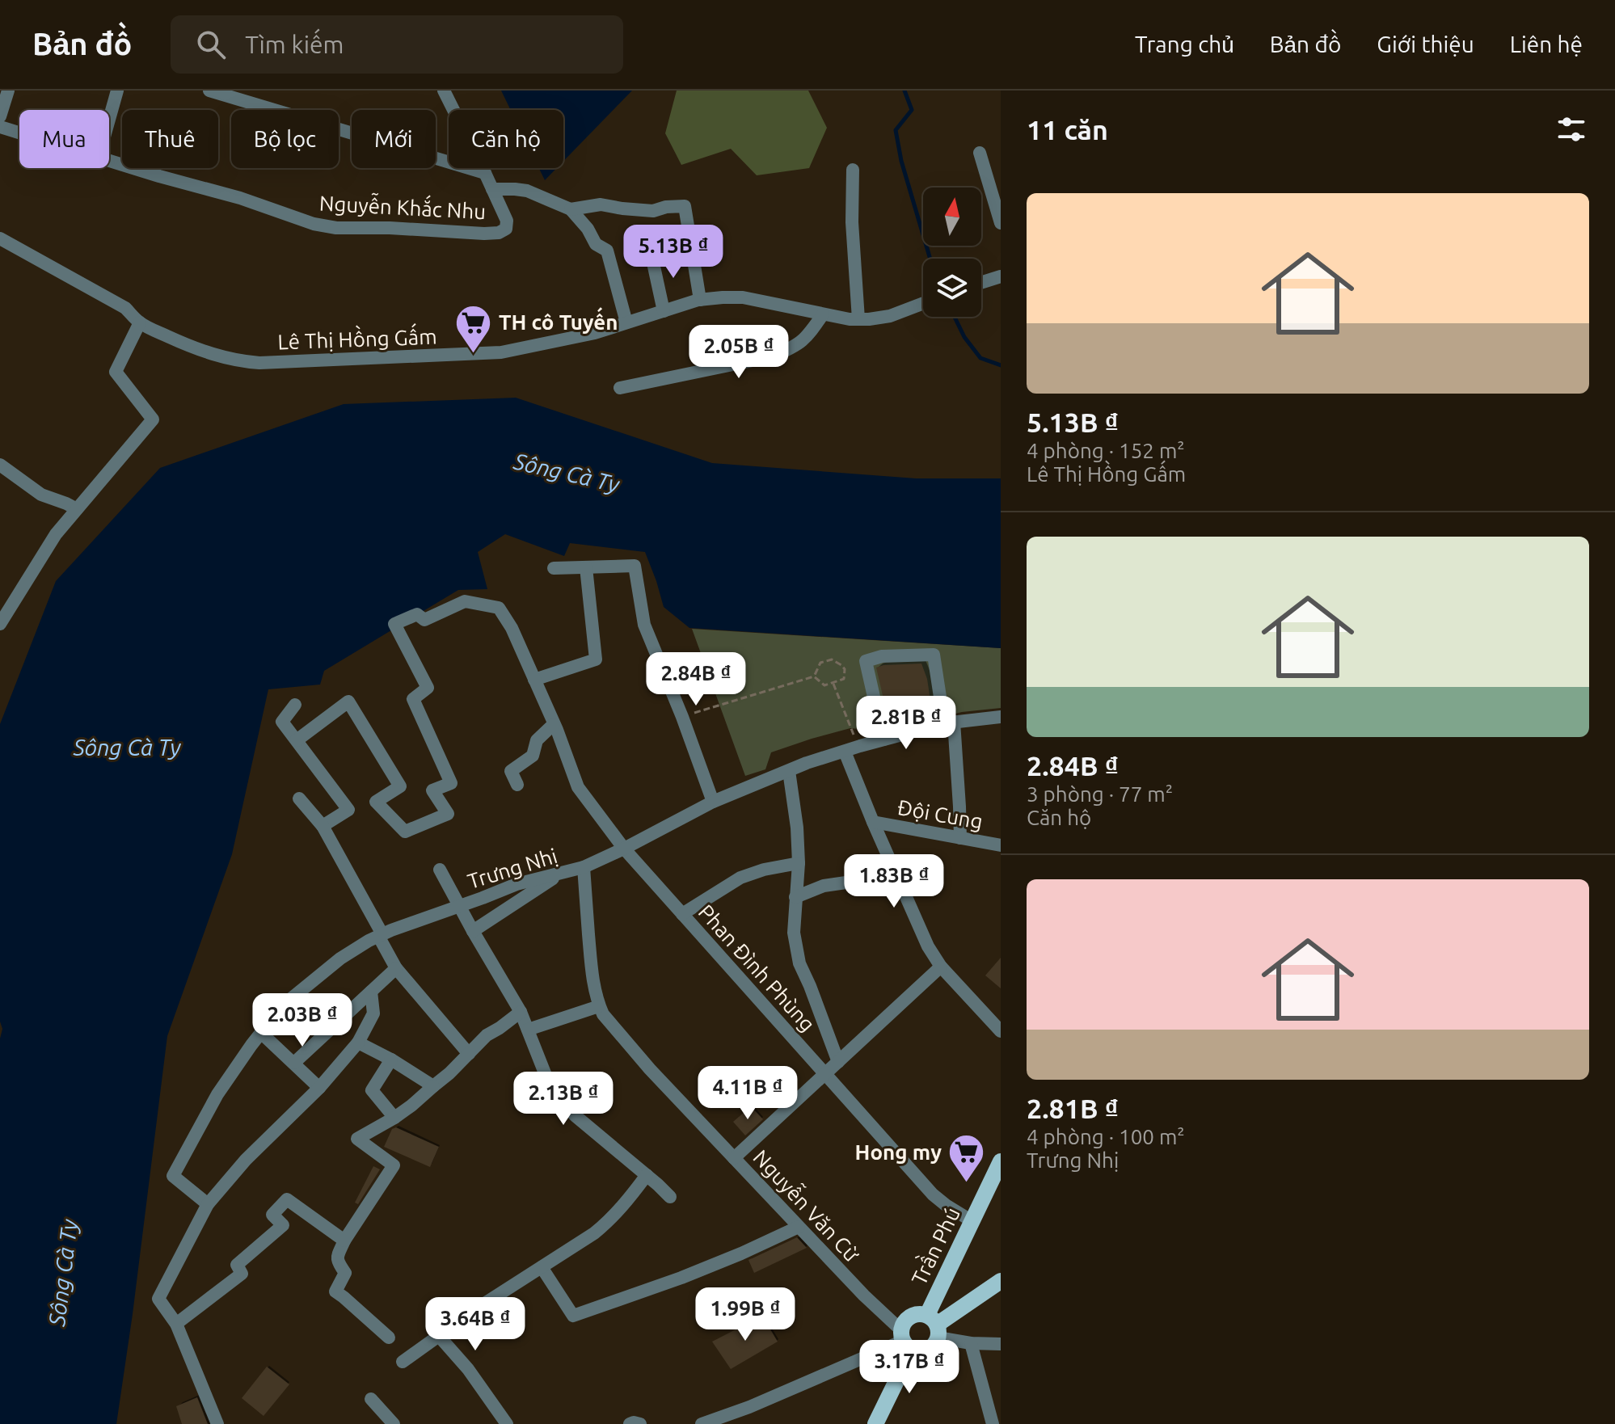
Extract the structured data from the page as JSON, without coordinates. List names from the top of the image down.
{
  "streets": {
    "main road": ["Trần Phú"],
    "street": [
      "Nguyễn Khắc Nhu",
      "Lê Thị Hồng Gấm",
      "Đội Cung",
      "Trưng Nhị",
      "Phan Đình Phùng",
      "Nguyễn Văn Cừ"
    ]
  },
  "crossings": [
    ["Trưng Nhị", "Phan Đình Phùng"],
    ["Trưng Nhị", "Nguyễn Văn Cừ"],
    ["Phan Đình Phùng", "Trần Phú"],
    ["Nguyễn Văn Cừ", "Trần Phú"]
  ],
  "water": ["Sông Cà Ty"],
  "places": {
    "supermarket": ["TH cô Tuyến", "Hong my"]
  },
  "north": "top",
  "page": {
    "header": "Bản đồ",
    "search": "Tìm kiếm",
    "nav": [
      "Trang chủ",
      "Bản đồ",
      "Giới thiệu",
      "Liên hệ"
    ],
    "heading": "11 căn",
    "chip": [
      "Mua",
      "Thuê",
      "Bộ lọc",
      "Mới",
      "Căn hộ"
    ],
    "list": [
      {
        "name": "5.13B ₫",
        "note": "4 phòng · 152 m² · Lê Thị Hồng Gấm"
      },
      {
        "name": "2.84B ₫",
        "note": "3 phòng · 77 m² · Căn hộ"
      },
      {
        "name": "2.81B ₫",
        "note": "4 phòng · 100 m² · Trưng Nhị"
      }
    ],
    "price": [
      "5.13B ₫",
      "2.05B ₫",
      "2.84B ₫",
      "2.81B ₫",
      "1.83B ₫",
      "2.03B ₫",
      "4.11B ₫",
      "2.13B ₫",
      "1.99B ₫",
      "3.64B ₫",
      "3.17B ₫"
    ]
  }
}
